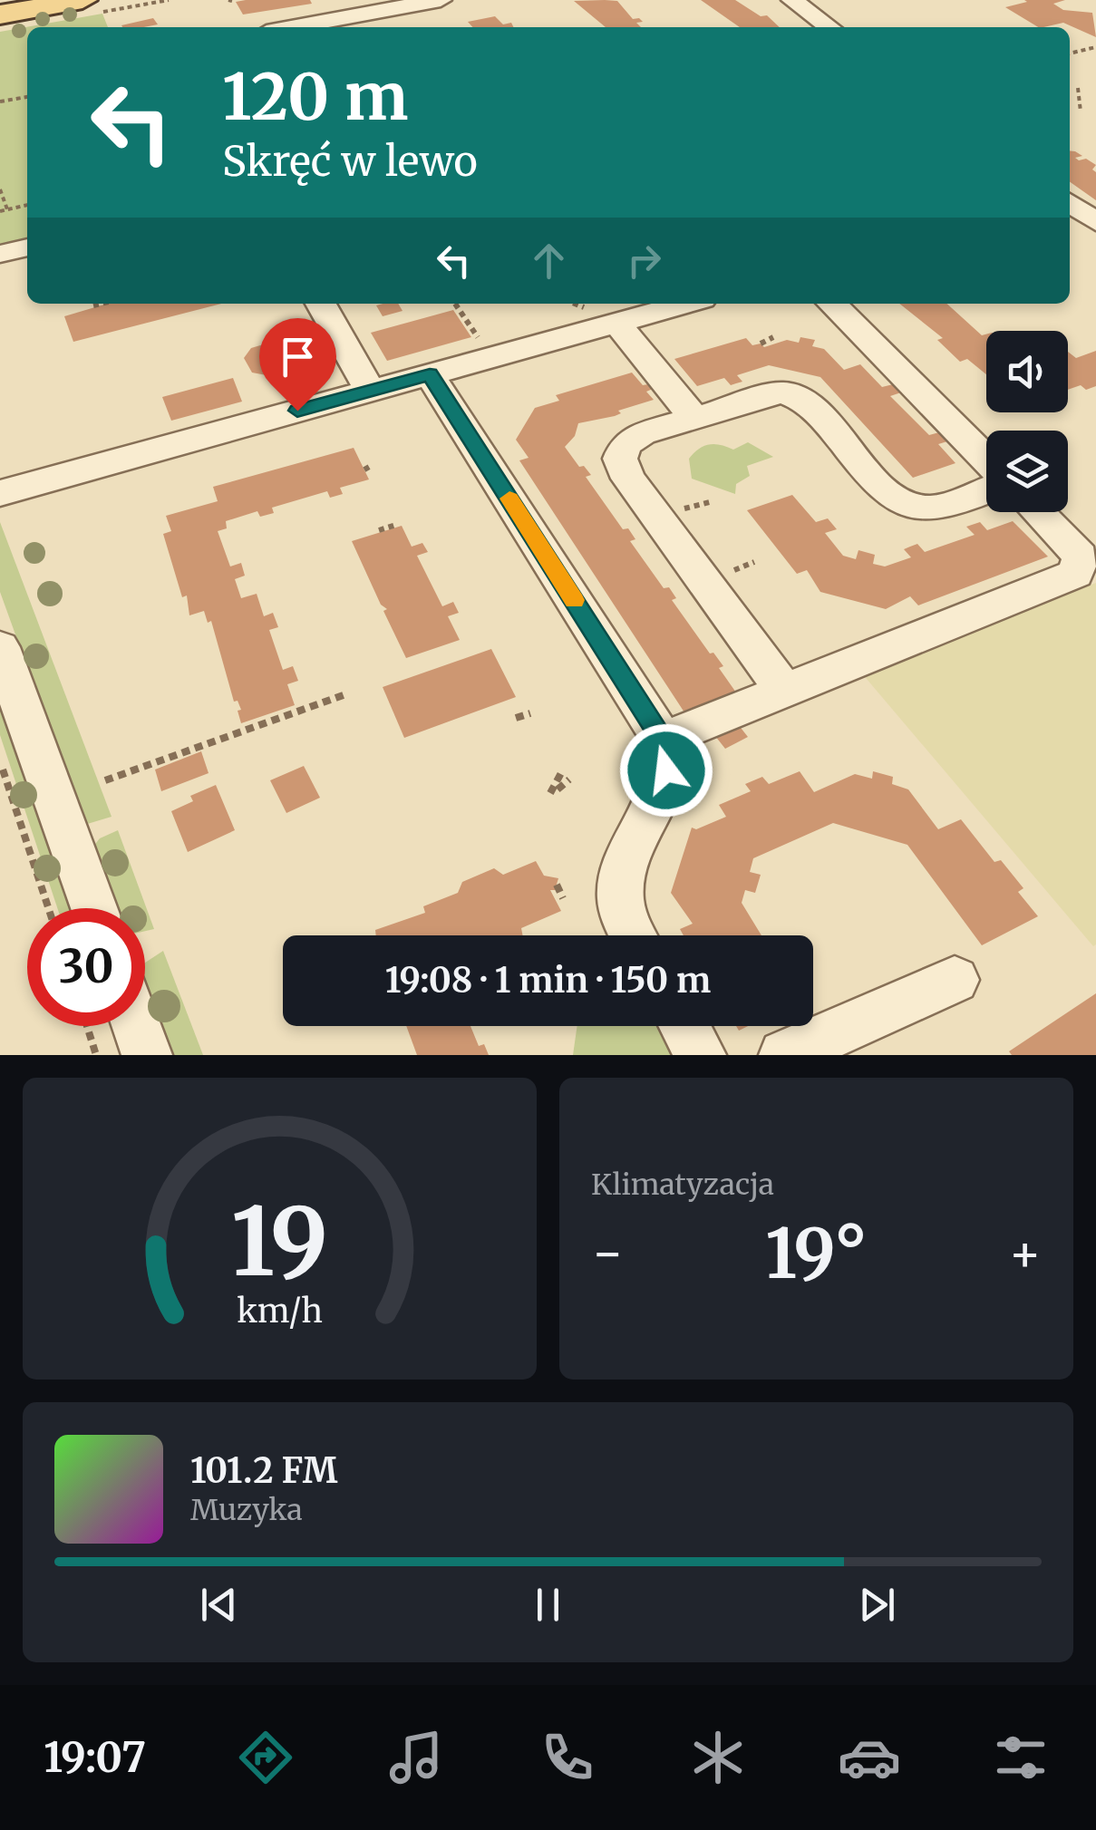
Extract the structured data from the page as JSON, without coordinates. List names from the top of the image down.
{
  "page": {
    "turn": ["120 m", "Skręć w lewo"],
    "limit": "30",
    "trip": "19:08 · 1 min · 150 m",
    "tile": "Klimatyzacja",
    "heat": ["−", "19°", "+"],
    "song": ["101.2 FM", "Muzyka"],
    "tabs": "19:07",
    "gauge": ["19", "km/h"]
  }
}
